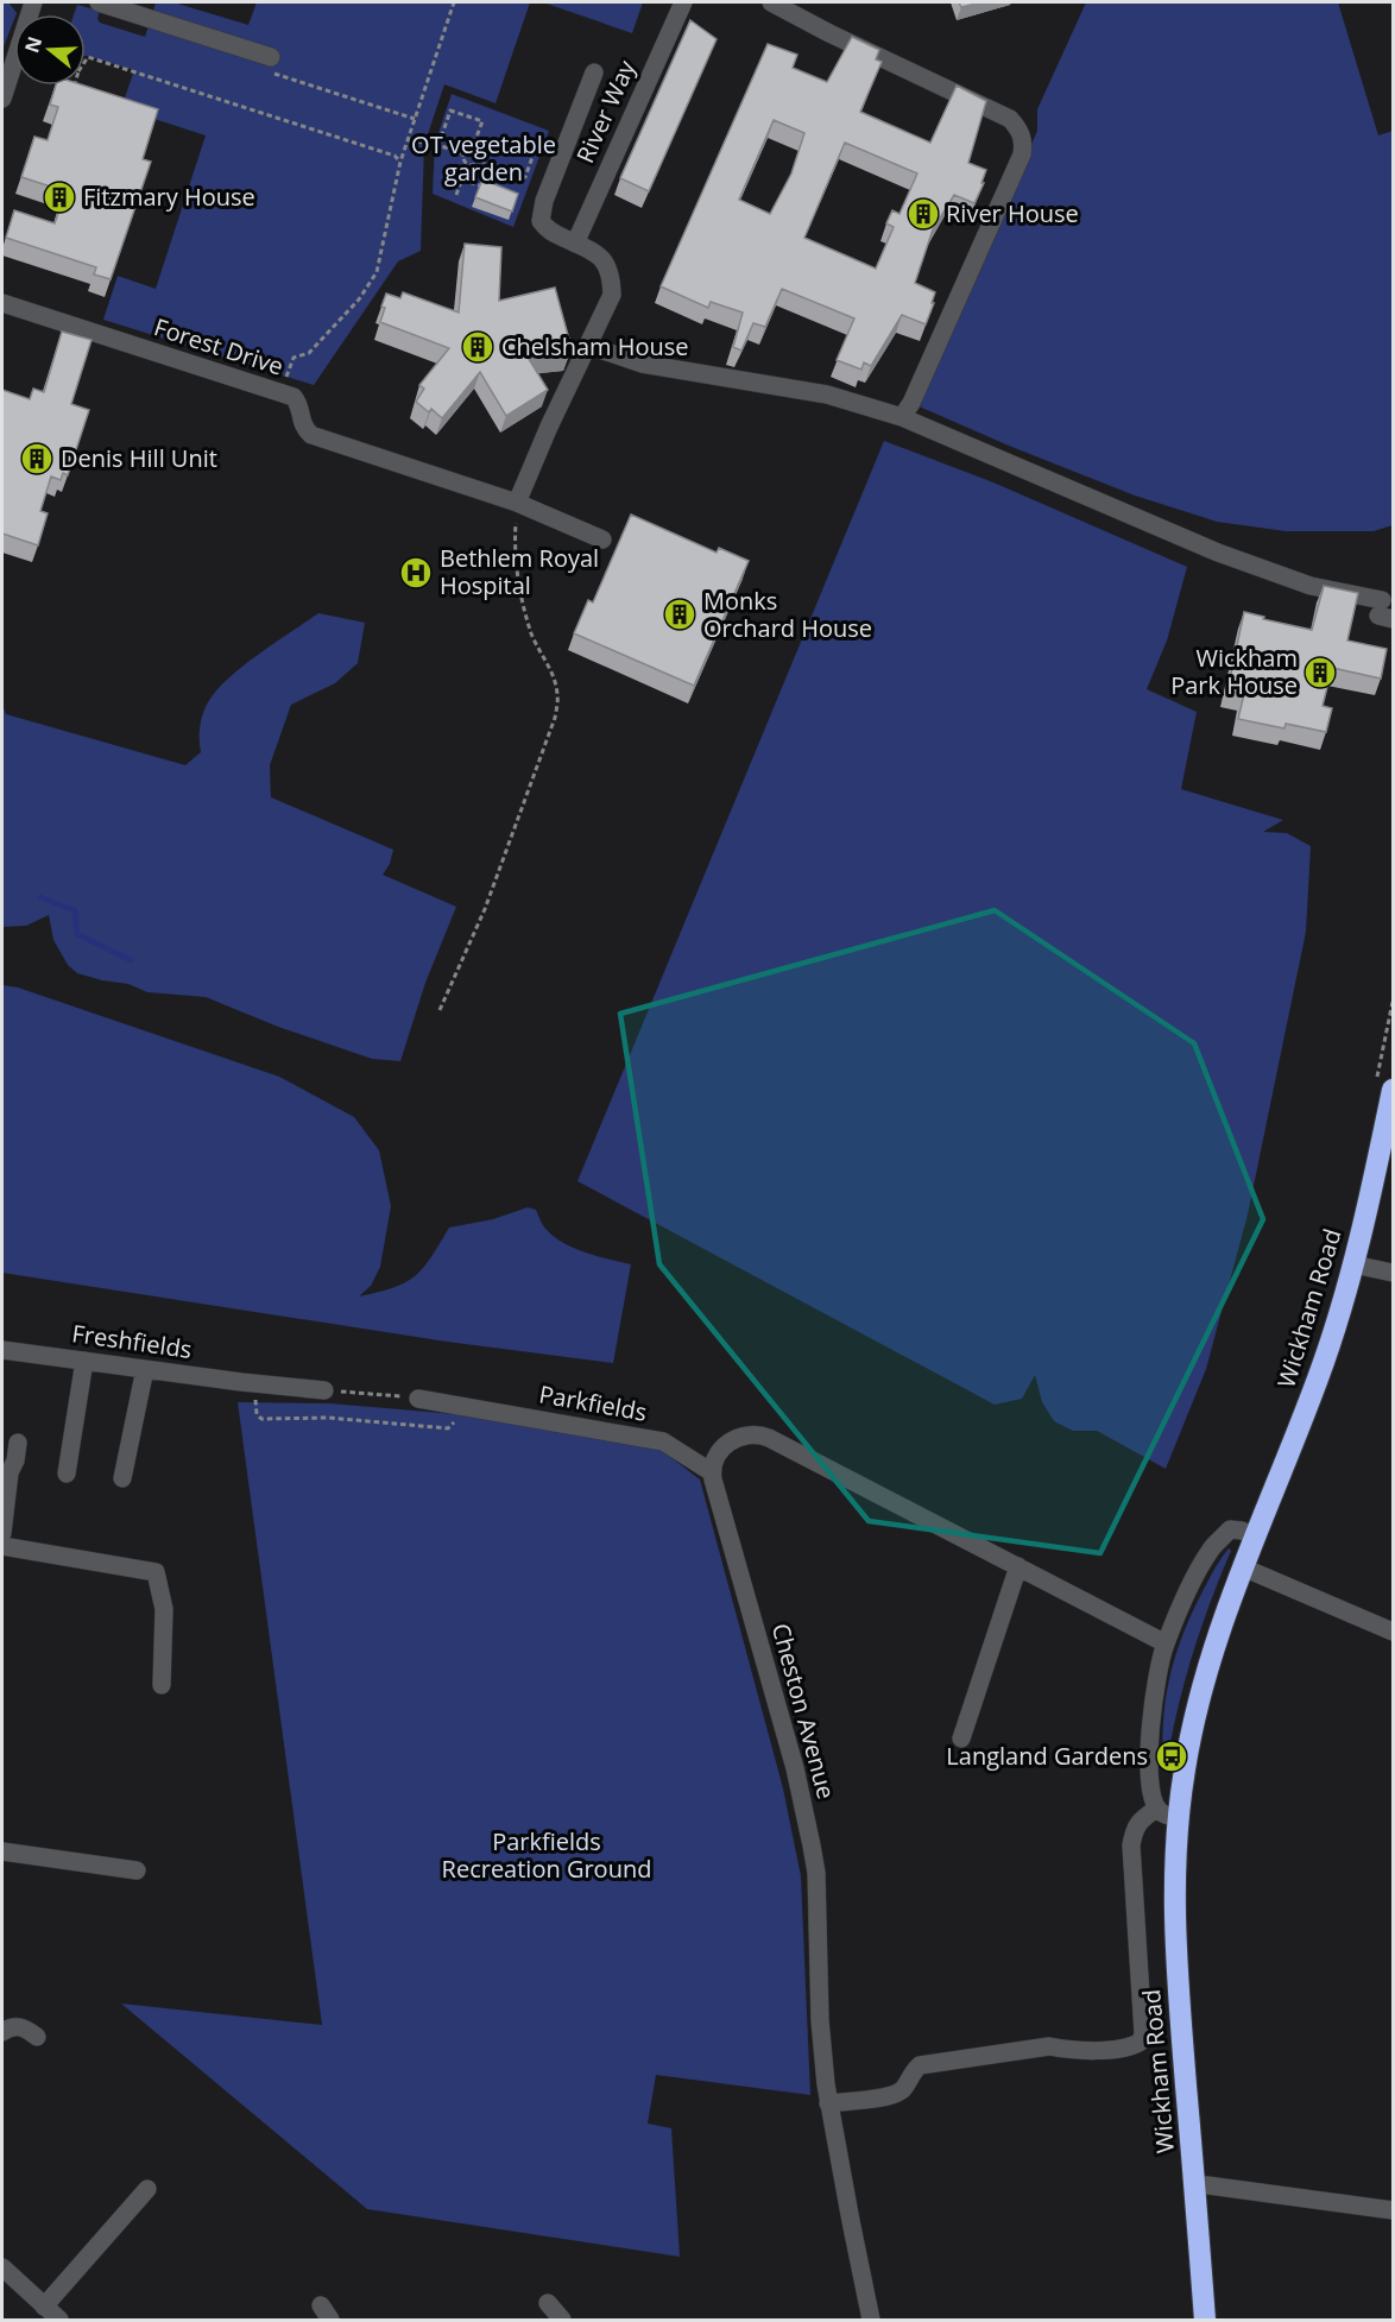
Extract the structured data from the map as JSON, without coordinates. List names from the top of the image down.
{
  "streets": {
    "highway": ["Wickham Road"],
    "street": [
      "River Way",
      "Forest Drive",
      "Freshfields",
      "Parkfields",
      "Cheston Avenue"
    ]
  },
  "crossings": [
    ["Wickham Road", "Cheston Avenue"],
    ["Parkfields", "Cheston Avenue"]
  ],
  "parks": ["OT vegetable garden", "Parkfields Recreation Ground"],
  "places": {
    "building": [
      "Fitzmary House",
      "River House",
      "Chelsham House",
      "Denis Hill Unit",
      "Monks Orchard House",
      "Wickham Park House"
    ],
    "hospital": ["Bethlem Royal Hospital"],
    "bus stop": ["Langland Gardens"]
  },
  "north": "left"
}
